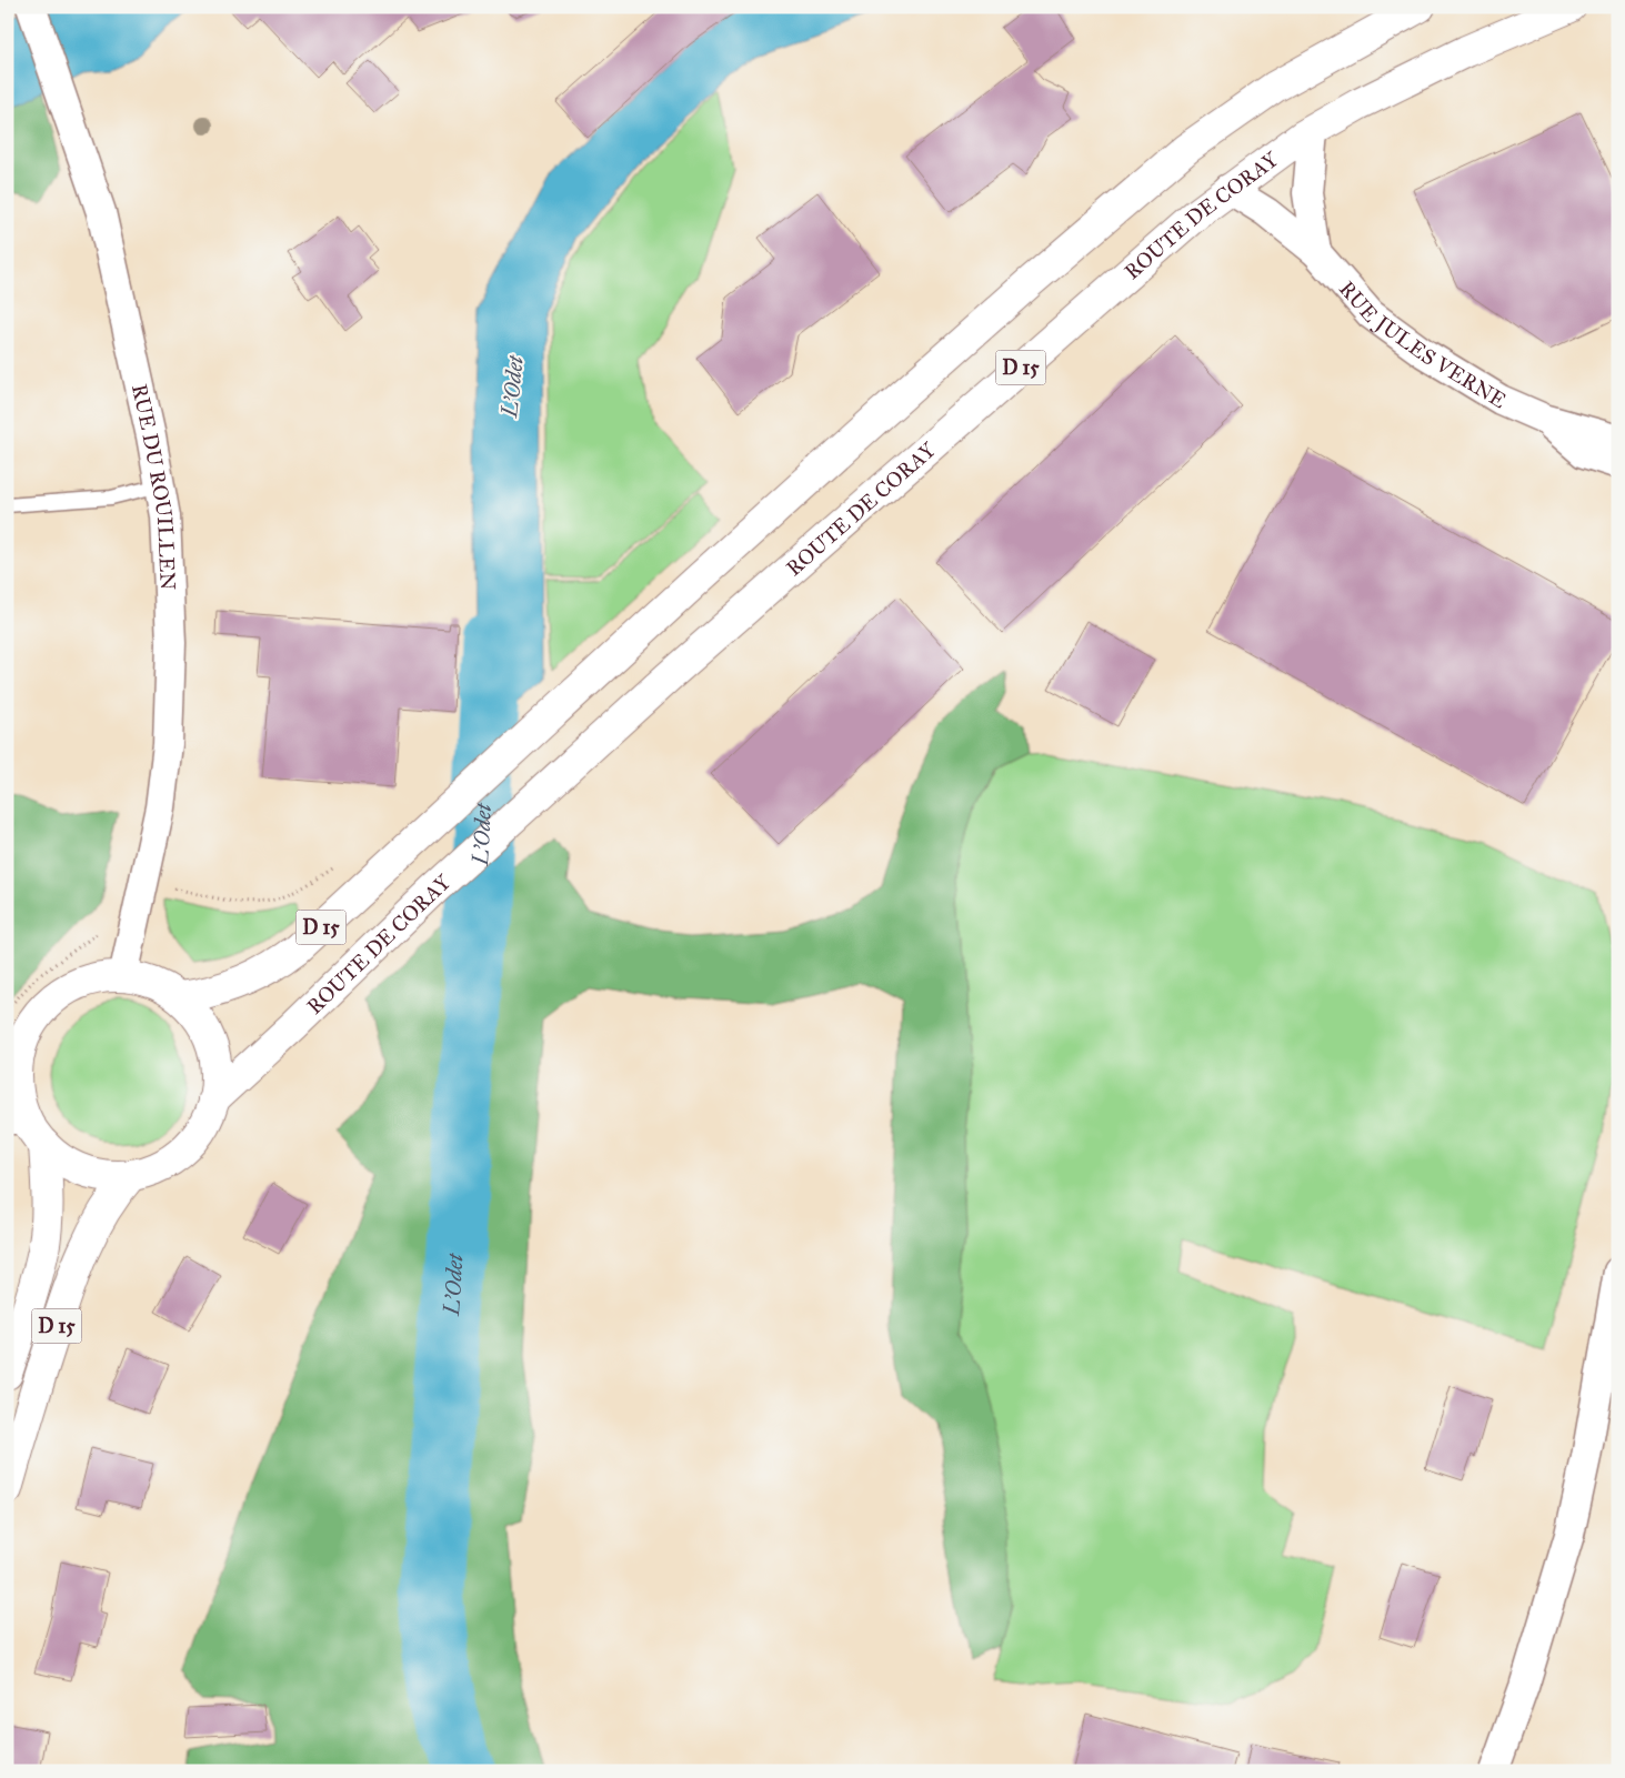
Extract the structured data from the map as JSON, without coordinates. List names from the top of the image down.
{
  "streets": {
    "main road": ["ROUTE DE CORAY", "D 15"],
    "street": ["RUE JULES VERNE", "RUE DU ROUILLEN"]
  },
  "crossings": [
    ["ROUTE DE CORAY", "RUE JULES VERNE"]
  ],
  "water": ["L'Odet"]
}
